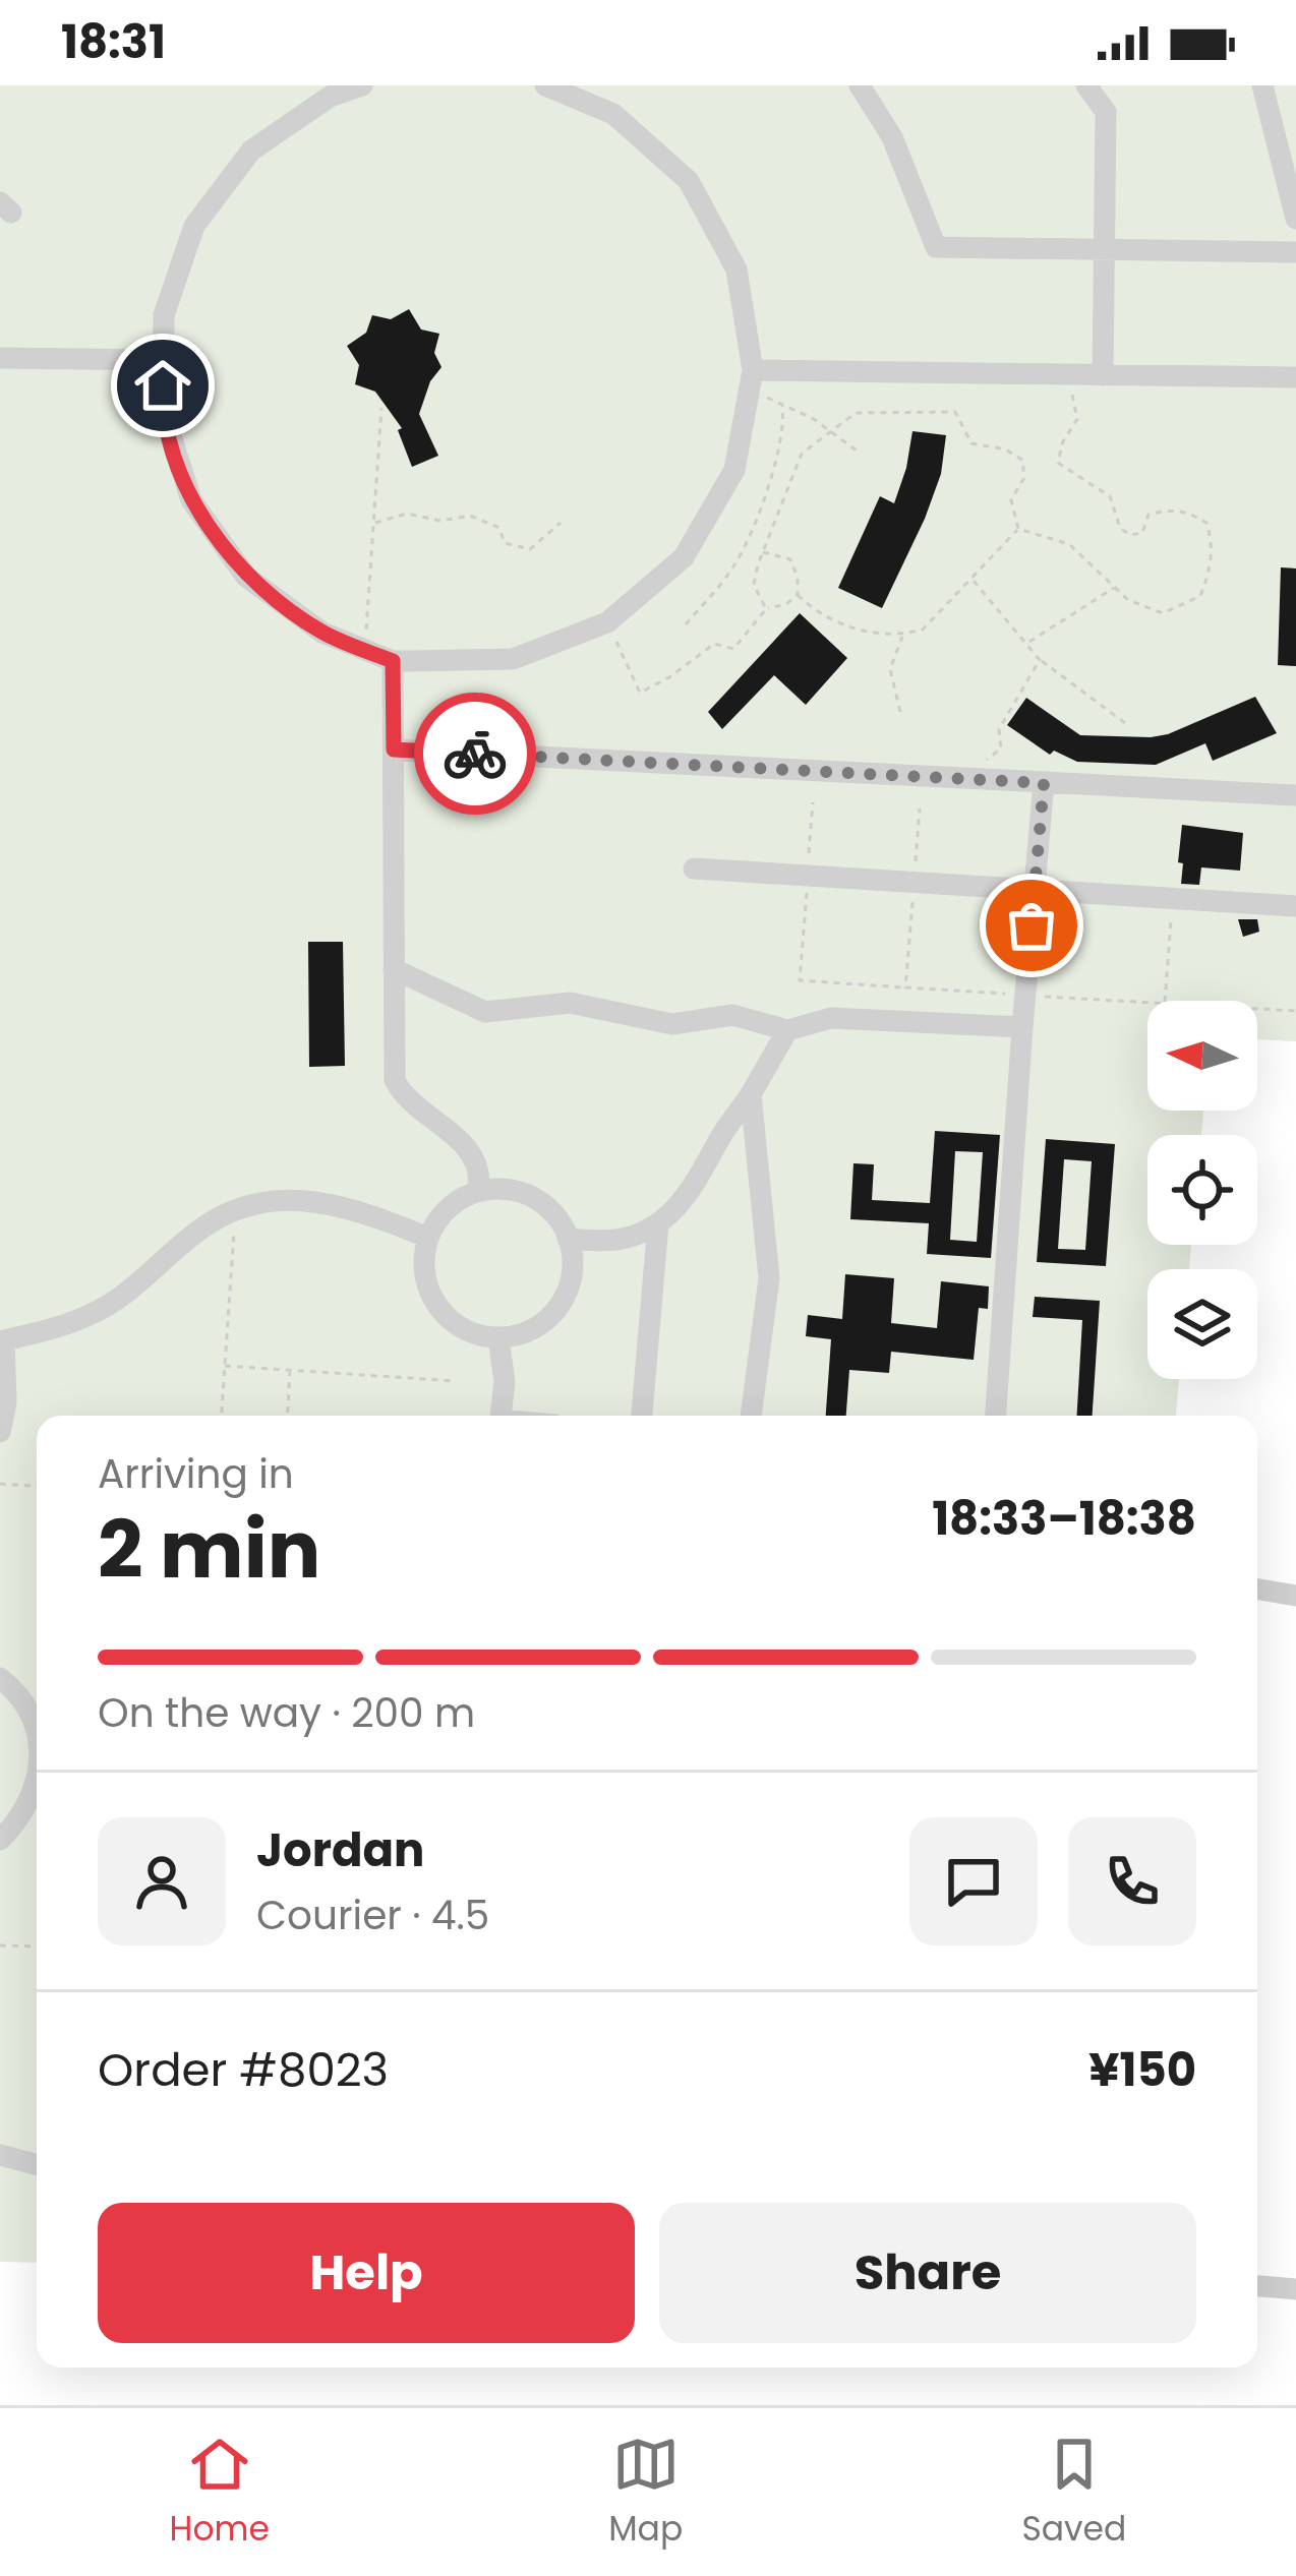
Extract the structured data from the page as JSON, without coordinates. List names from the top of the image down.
{
  "north": "left",
  "page": {
    "status": "18:31",
    "heading": ["2 min", "Arriving in", "18:33–18:38"],
    "panel": [
      "Jordan",
      "Courier · 4.5",
      "Order #8023",
      "¥150"
    ],
    "bar": "On the way · 200 m",
    "buttons": ["Help", "Share"],
    "tabs": ["Home", "Map", "Saved"]
  }
}
